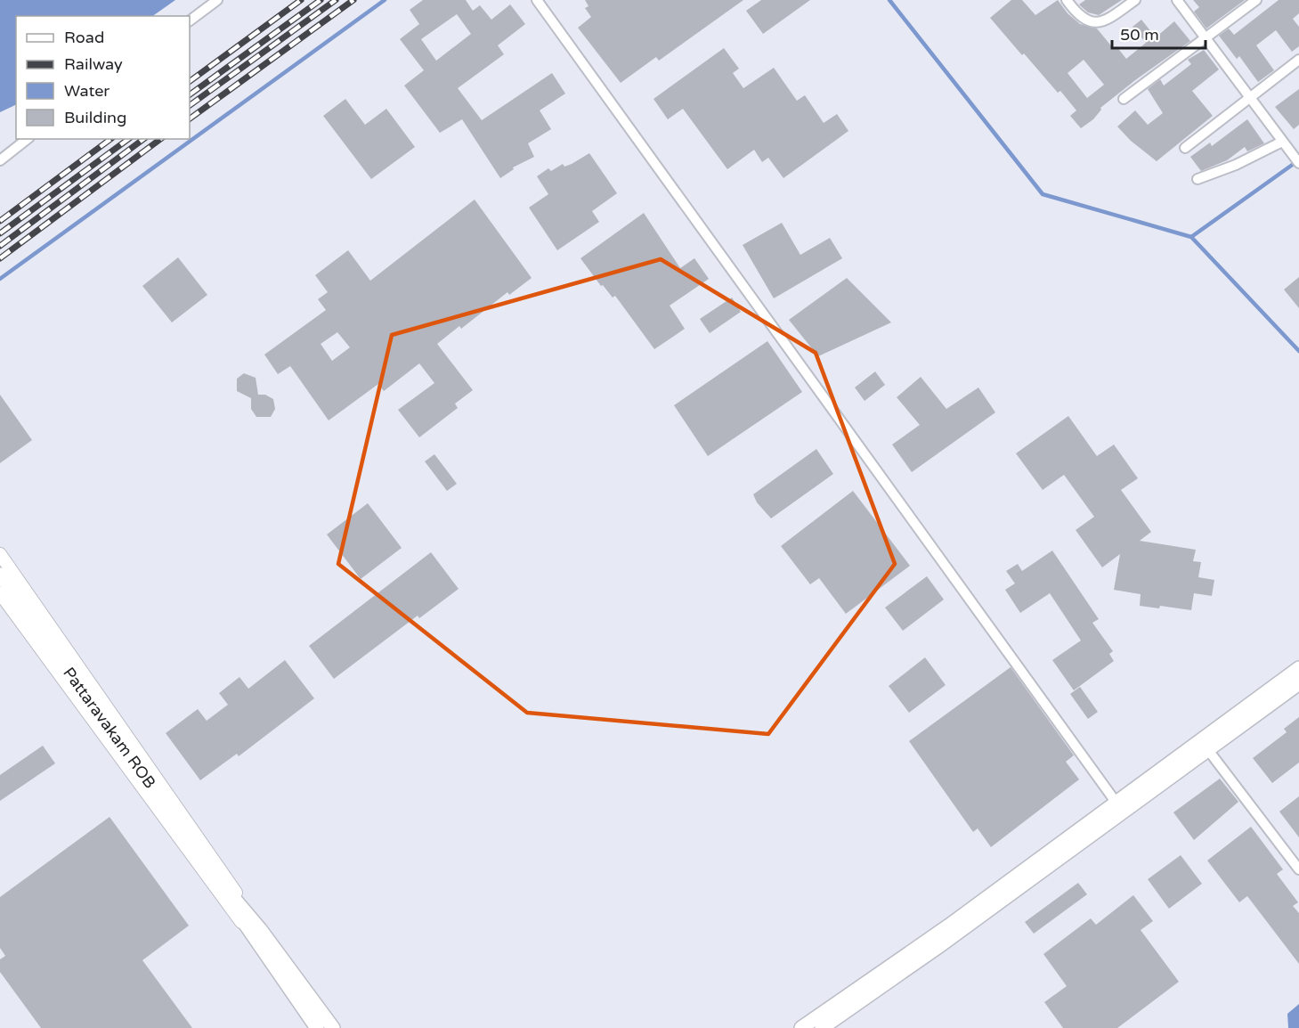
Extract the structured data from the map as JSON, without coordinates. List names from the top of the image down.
{
  "streets": {
    "main road": ["Pattaravakam ROB"]
  },
  "legend": [
    "Road",
    "Railway",
    "Water",
    "Building"
  ],
  "scale_bar": "50 m"
}
